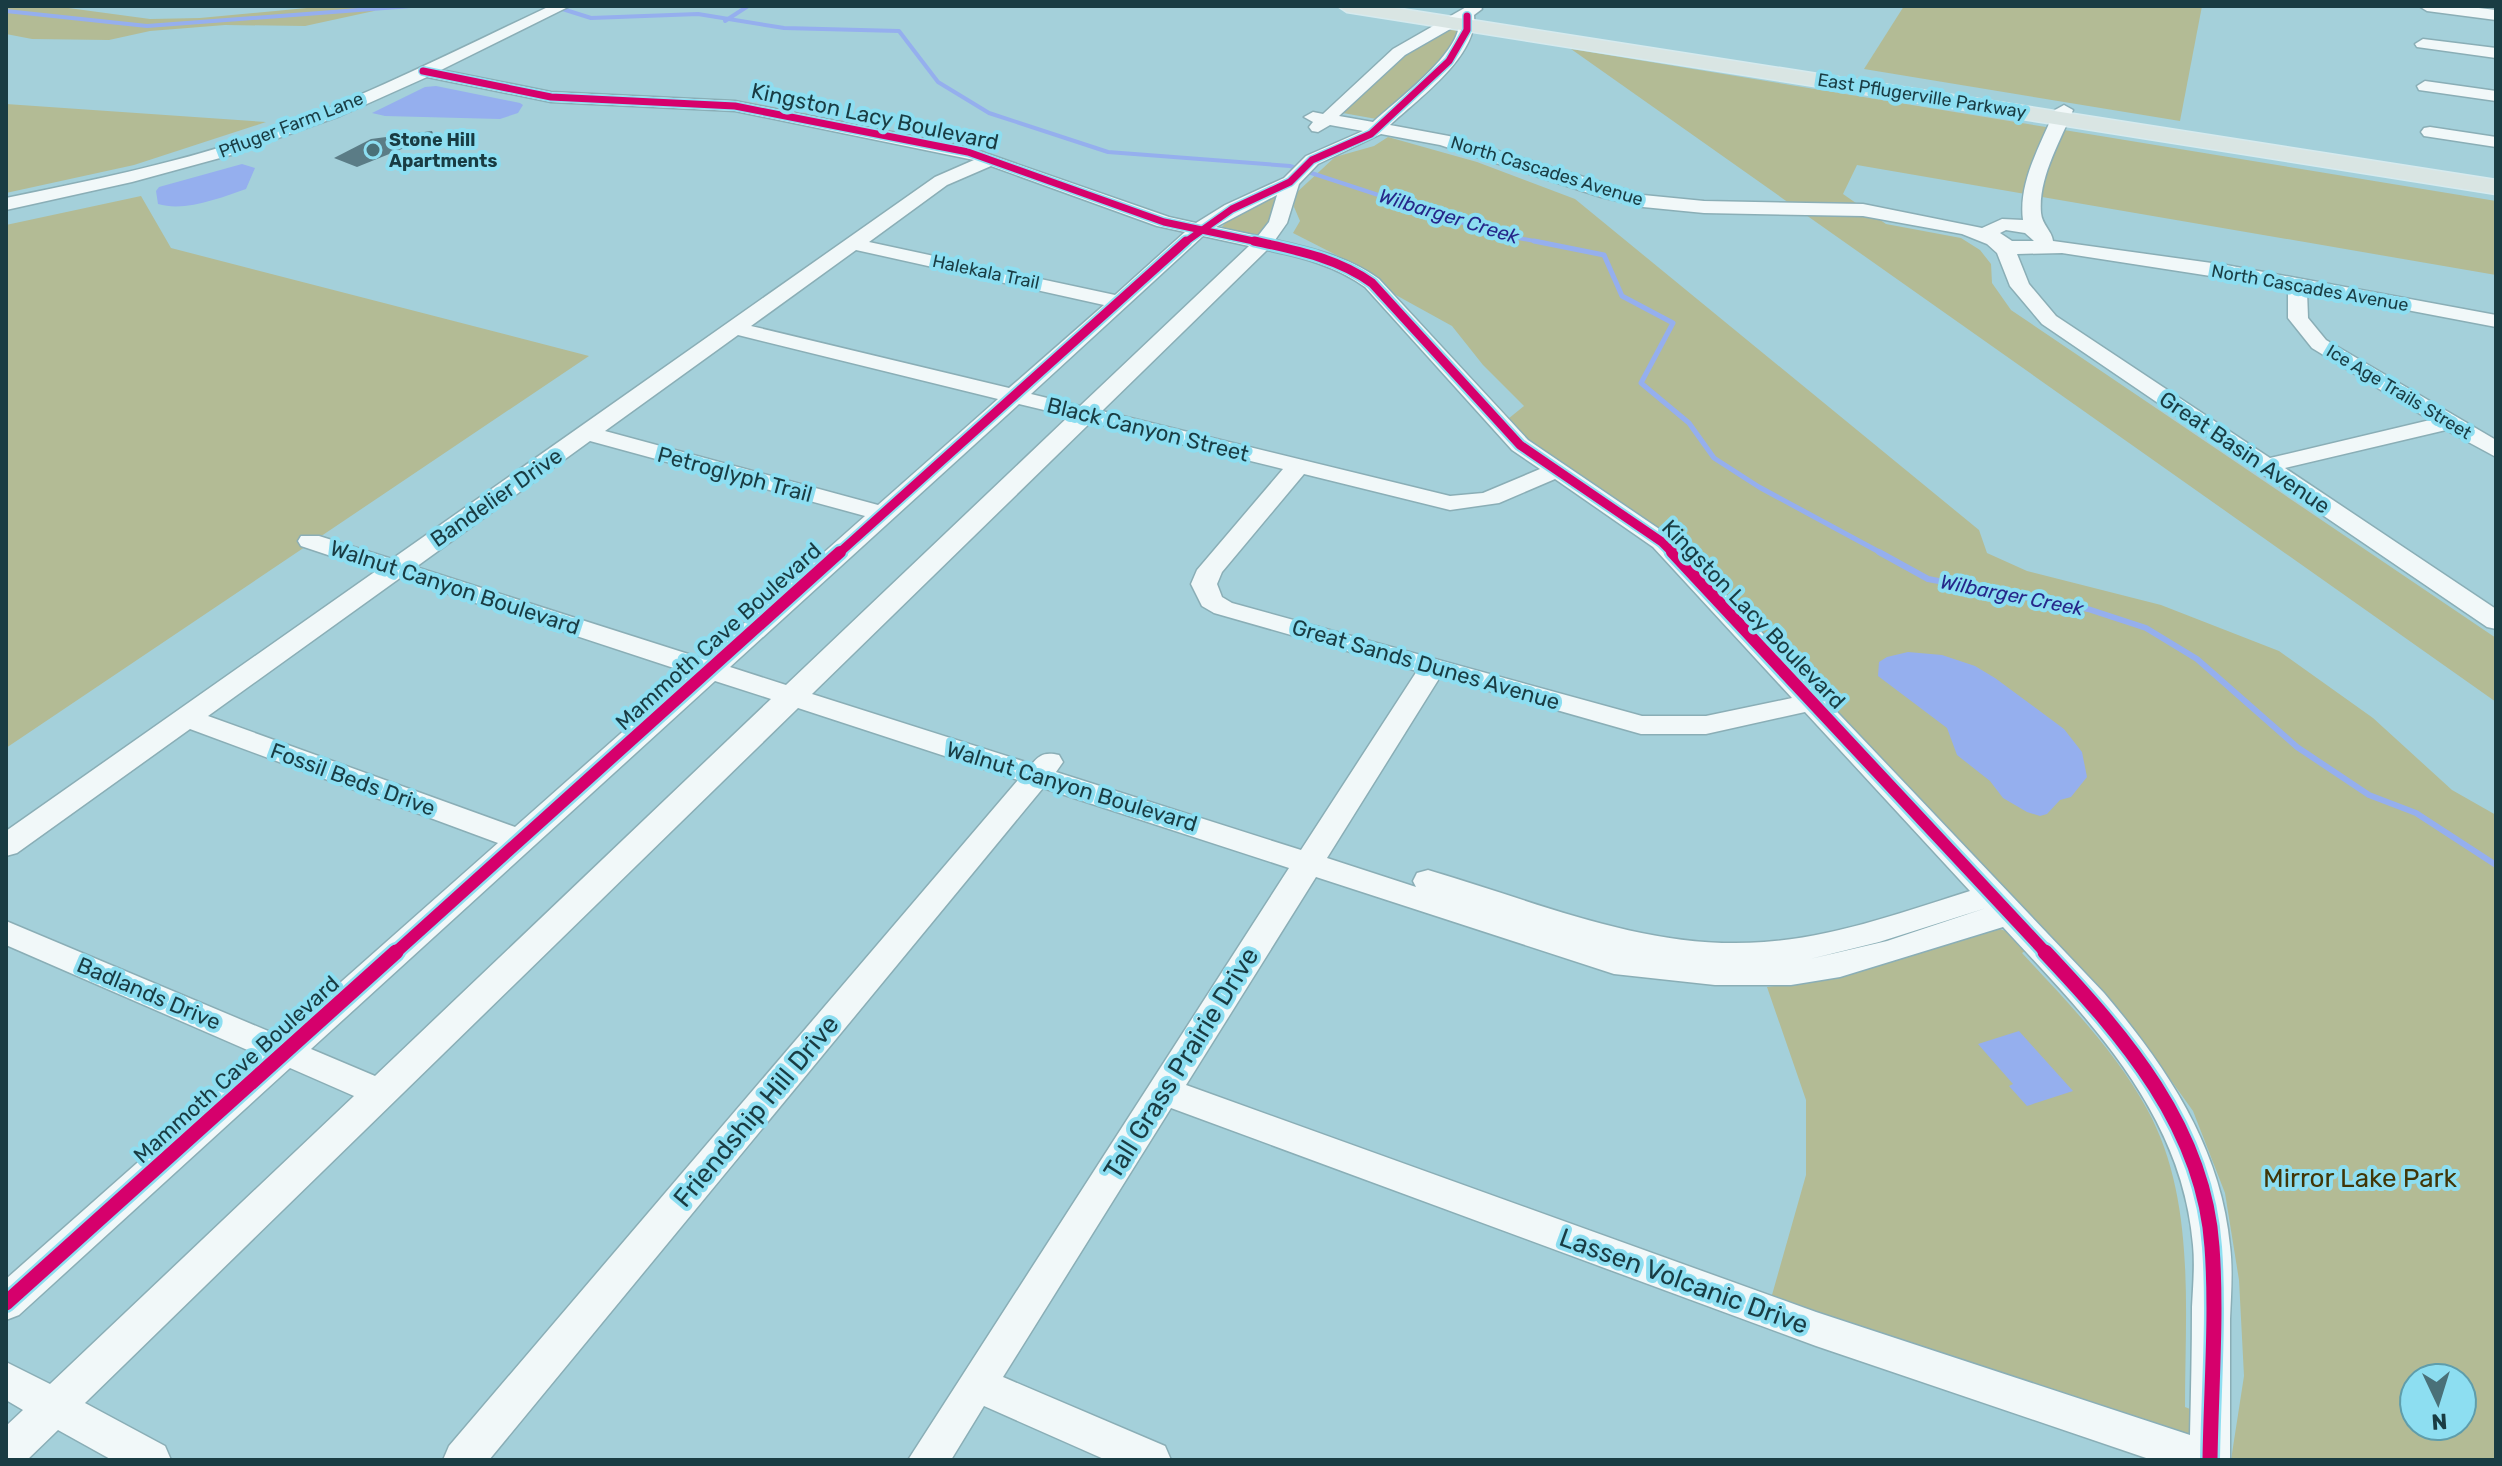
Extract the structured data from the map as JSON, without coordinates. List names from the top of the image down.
{
  "streets": {
    "main road": ["East Pflugerville Parkway"],
    "street": [
      "Kingston Lacy Boulevard",
      "Pfluger Farm Lane",
      "North Cascades Avenue",
      "Halekala Trail",
      "Ice Age Trails Street",
      "Black Canyon Street",
      "Great Basin Avenue",
      "Petroglyph Trail",
      "Bandelier Drive",
      "Walnut Canyon Boulevard",
      "Mammoth Cave Boulevard",
      "Great Sands Dunes Avenue",
      "Fossil Beds Drive",
      "Badlands Drive",
      "Tall Grass Prairie Drive",
      "Friendship Hill Drive",
      "Lassen Volcanic Drive"
    ]
  },
  "crossings": [
    ["East Pflugerville Parkway", "Mammoth Cave Boulevard"],
    ["Kingston Lacy Boulevard", "Pfluger Farm Lane"],
    ["Kingston Lacy Boulevard", "Black Canyon Street"],
    ["Kingston Lacy Boulevard", "Bandelier Drive"],
    ["Kingston Lacy Boulevard", "Walnut Canyon Boulevard"],
    ["Kingston Lacy Boulevard", "Mammoth Cave Boulevard"],
    ["Kingston Lacy Boulevard", "Great Sands Dunes Avenue"],
    ["Kingston Lacy Boulevard", "Lassen Volcanic Drive"],
    ["North Cascades Avenue", "Ice Age Trails Street"],
    ["North Cascades Avenue", "Great Basin Avenue"],
    ["North Cascades Avenue", "Mammoth Cave Boulevard"],
    ["Halekala Trail", "Bandelier Drive"],
    ["Halekala Trail", "Mammoth Cave Boulevard"],
    ["Black Canyon Street", "Bandelier Drive"],
    ["Black Canyon Street", "Mammoth Cave Boulevard"],
    ["Black Canyon Street", "Great Sands Dunes Avenue"],
    ["Petroglyph Trail", "Bandelier Drive"],
    ["Petroglyph Trail", "Mammoth Cave Boulevard"],
    ["Bandelier Drive", "Walnut Canyon Boulevard"],
    ["Bandelier Drive", "Fossil Beds Drive"],
    ["Walnut Canyon Boulevard", "Mammoth Cave Boulevard"],
    ["Walnut Canyon Boulevard", "Tall Grass Prairie Drive"],
    ["Walnut Canyon Boulevard", "Friendship Hill Drive"],
    ["Mammoth Cave Boulevard", "Fossil Beds Drive"],
    ["Mammoth Cave Boulevard", "Badlands Drive"],
    ["Great Sands Dunes Avenue", "Tall Grass Prairie Drive"],
    ["Tall Grass Prairie Drive", "Lassen Volcanic Drive"]
  ],
  "water": ["Wilbarger Creek"],
  "parks": ["Mirror Lake Park"],
  "places": ["Stone Hill Apartments"],
  "north": "bottom"
}
